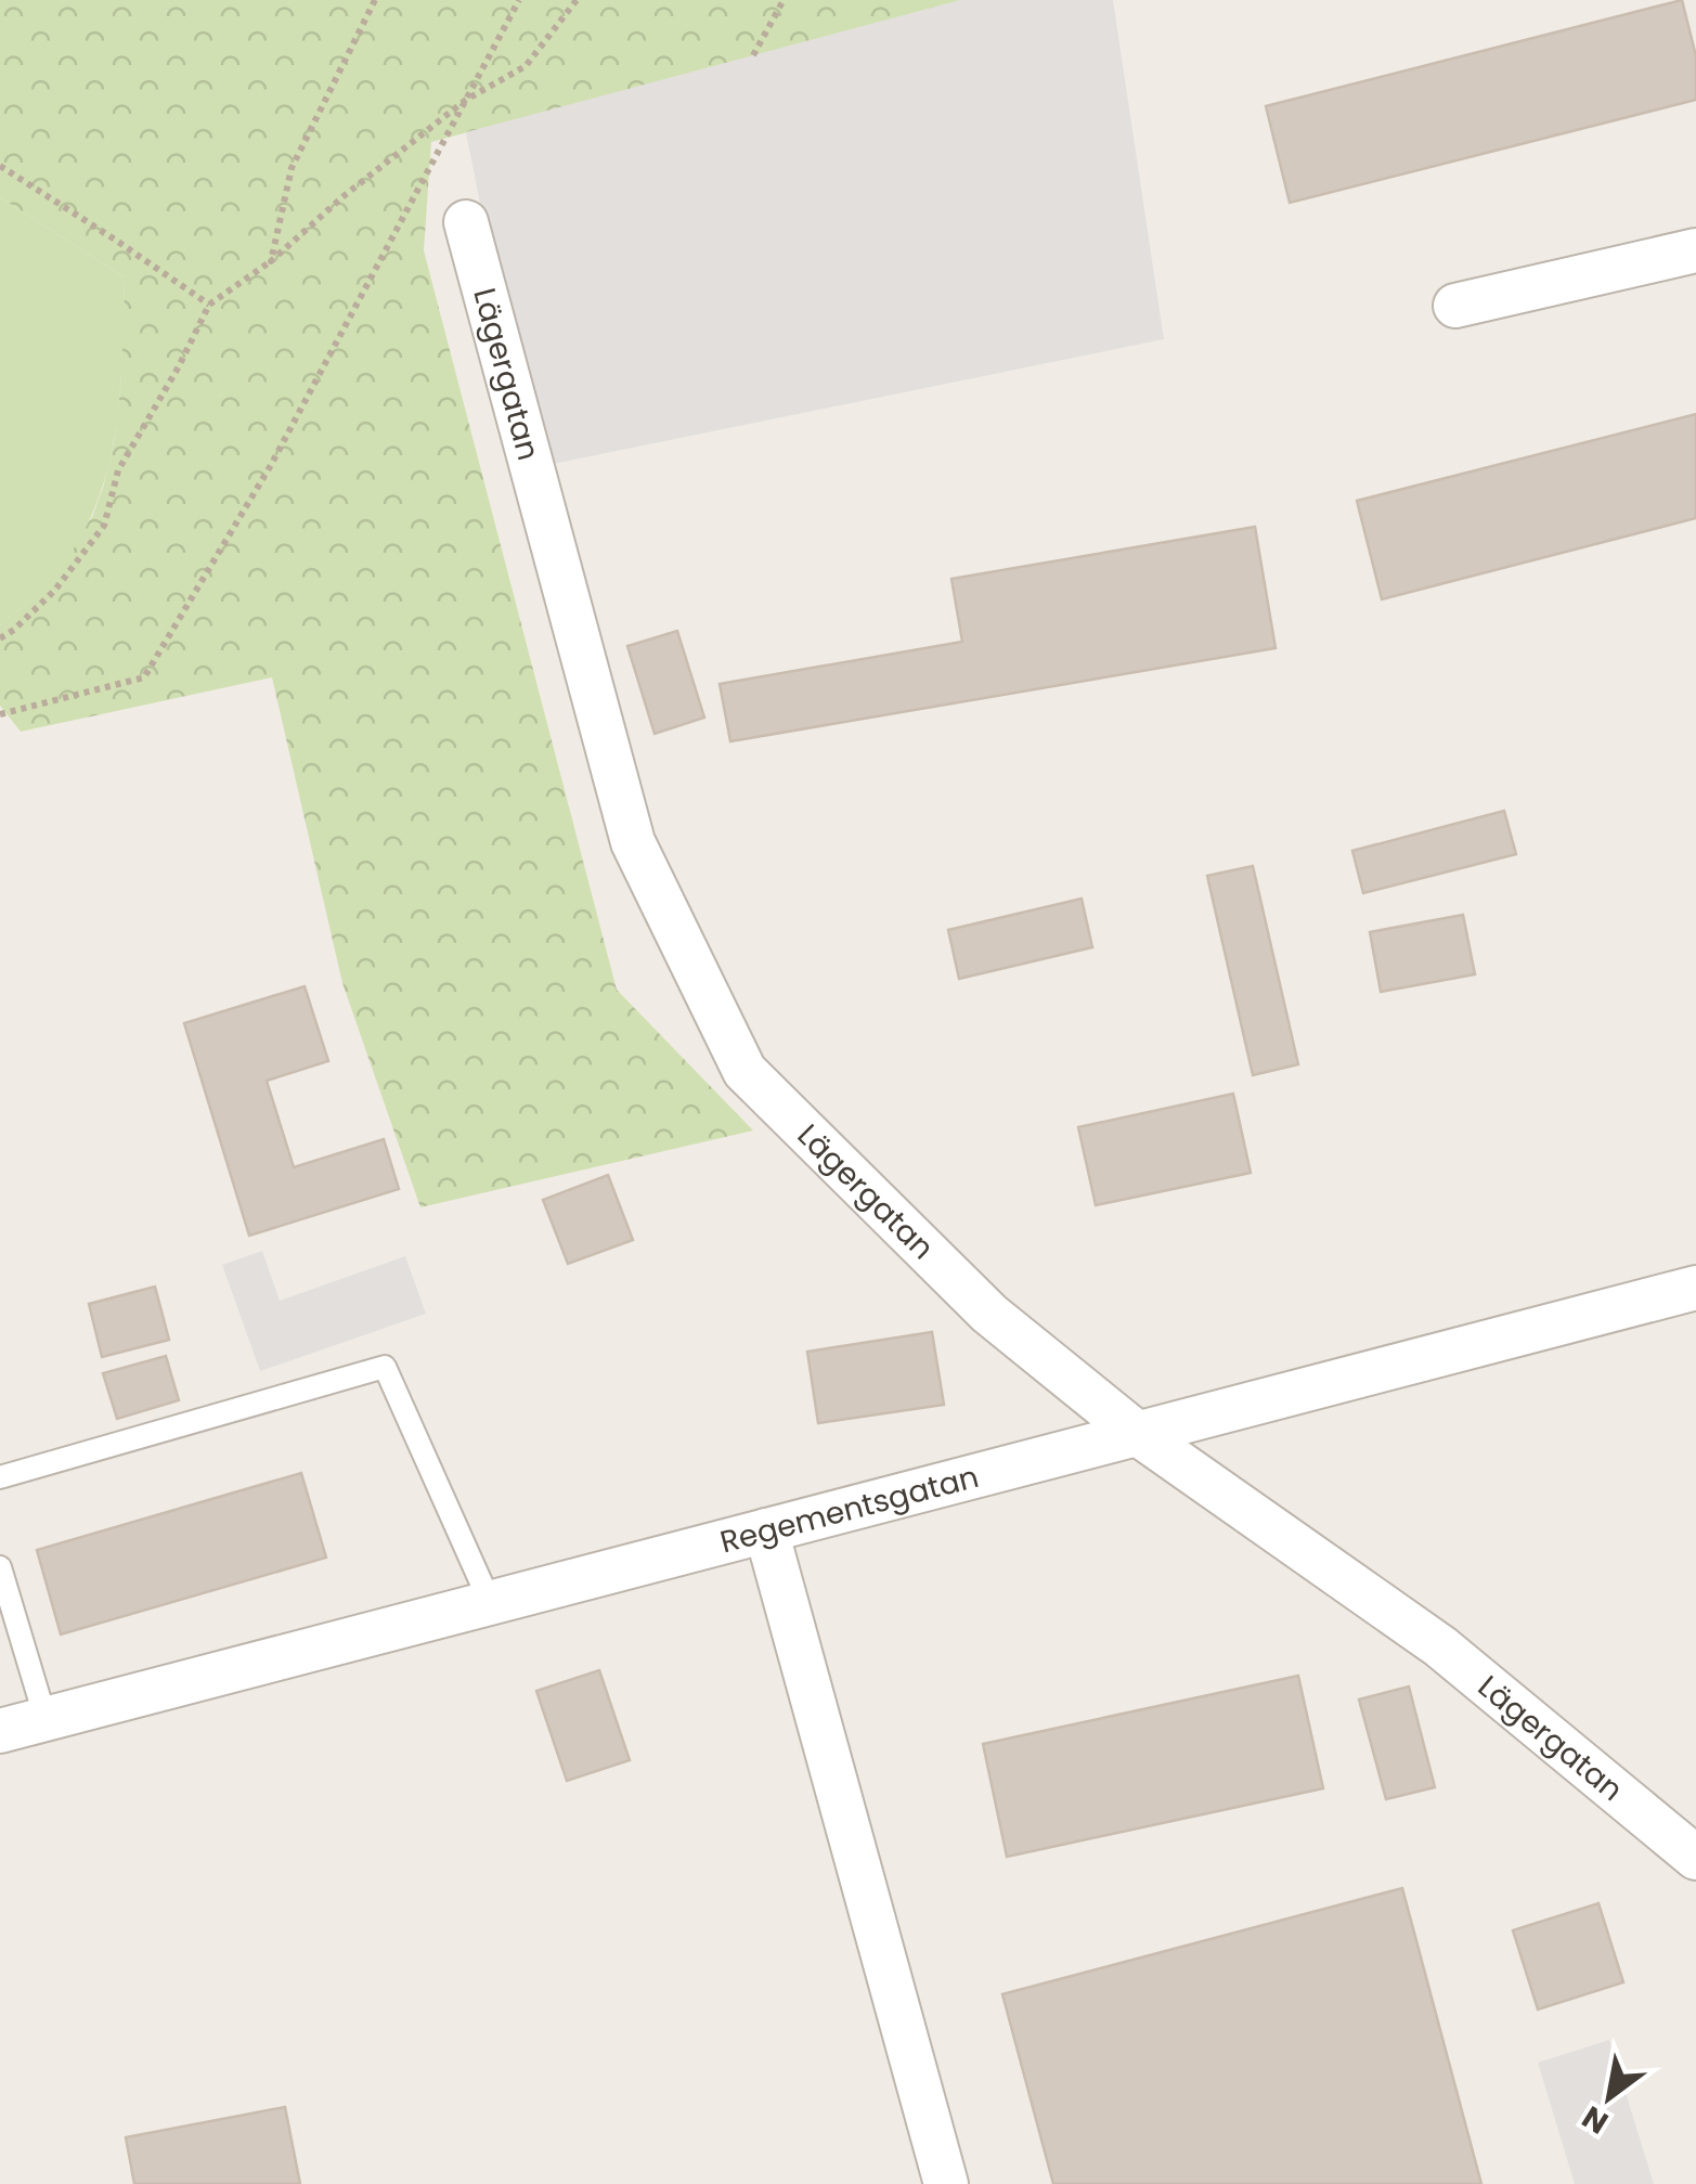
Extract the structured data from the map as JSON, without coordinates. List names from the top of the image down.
{
  "streets": {
    "street": ["Lägergatan", "Regementsgatan"]
  },
  "crossings": [
    ["Lägergatan", "Regementsgatan"]
  ],
  "north": "bottom left"
}
